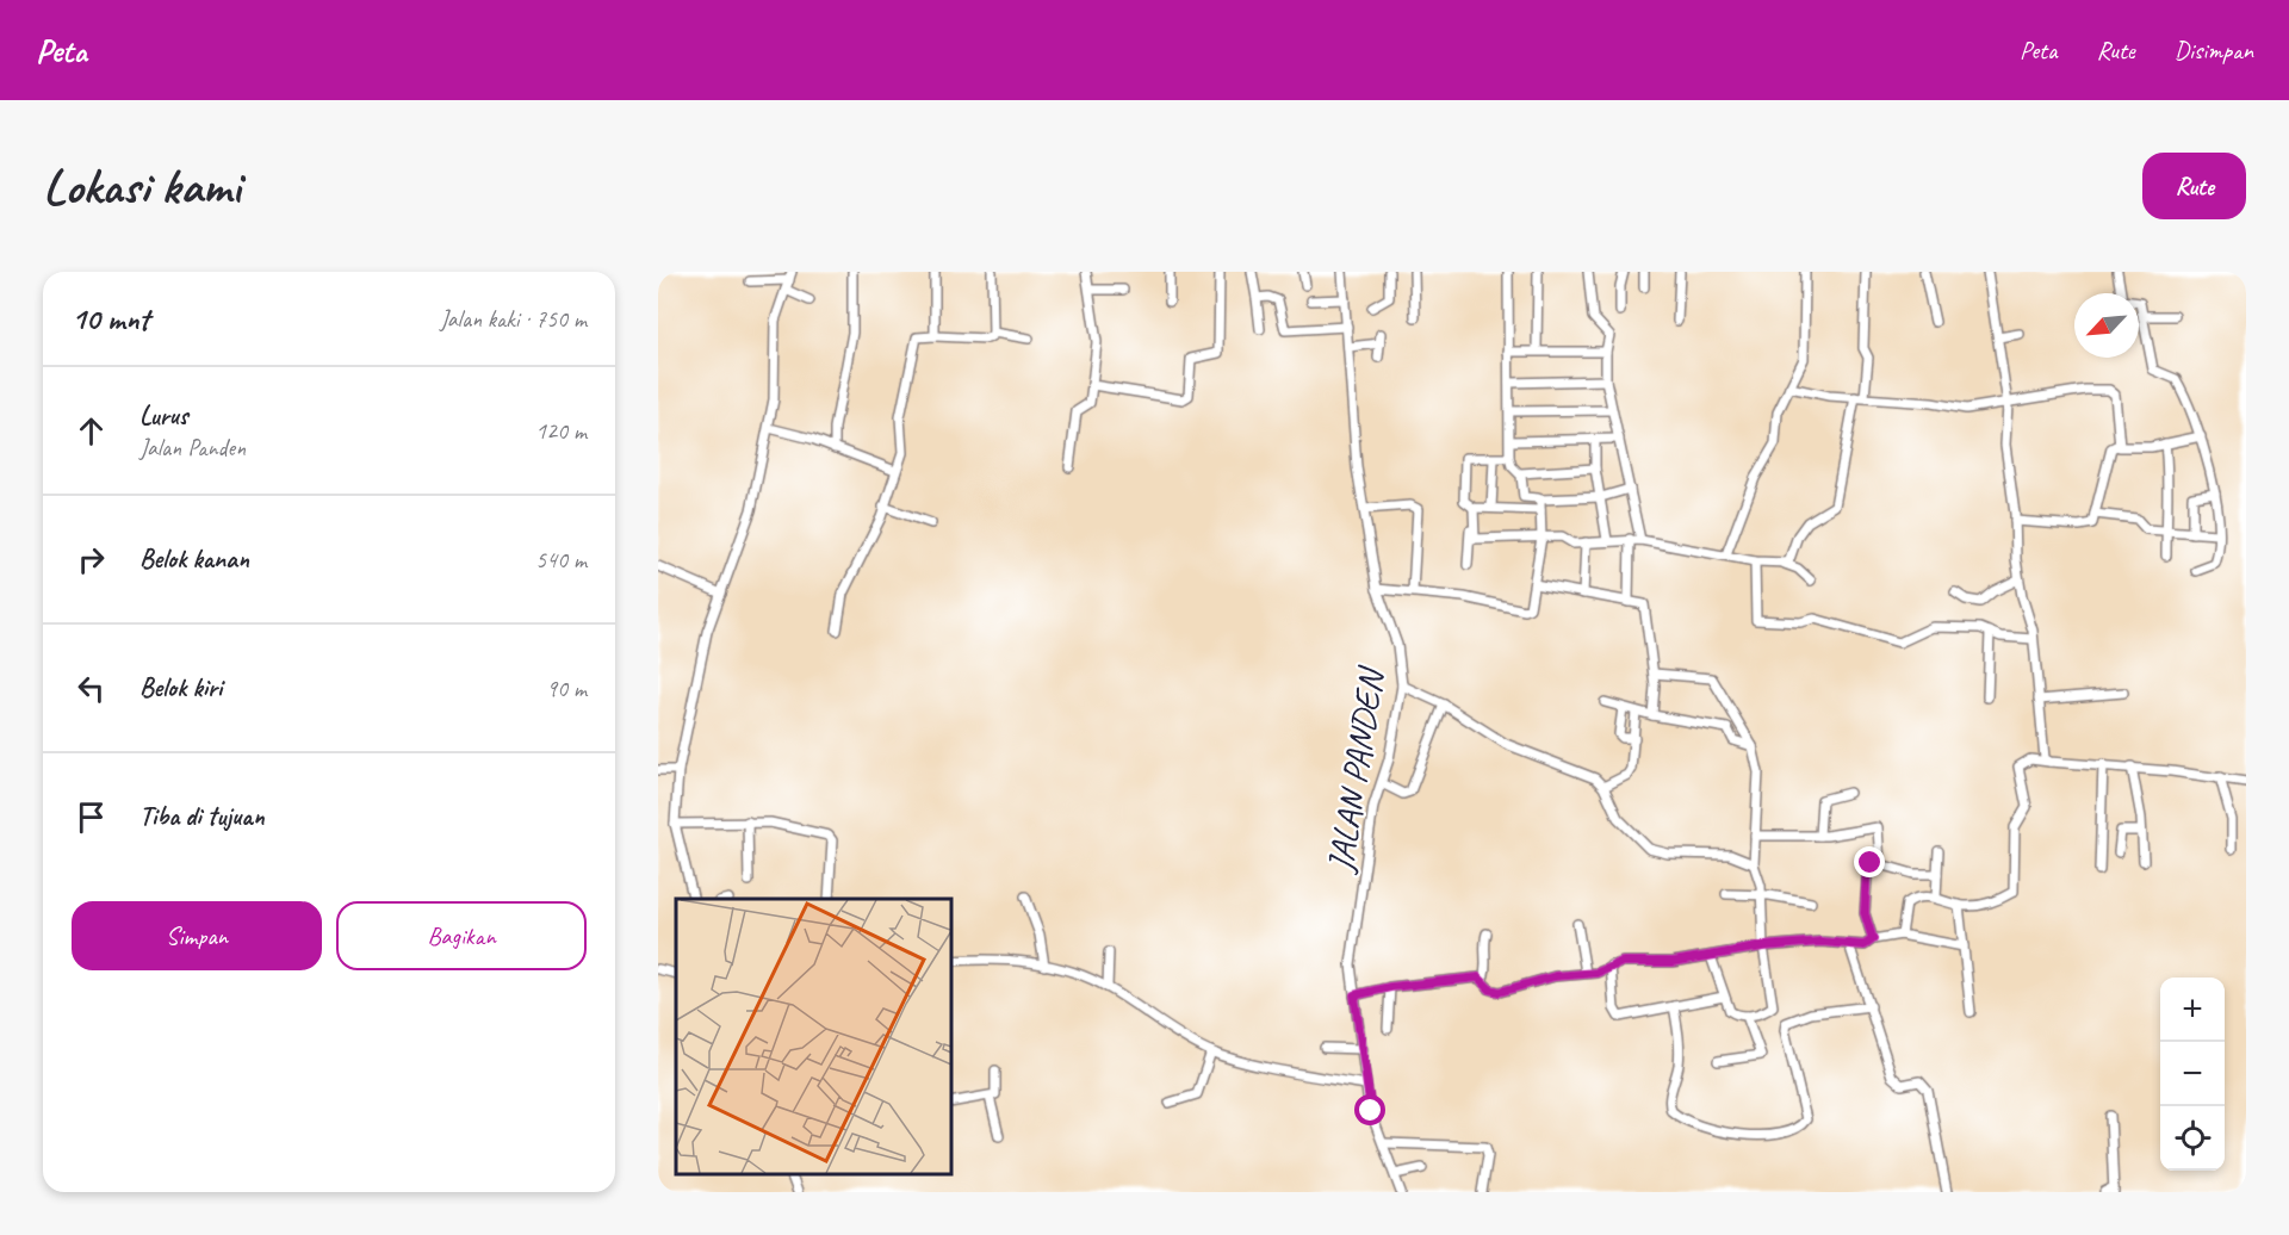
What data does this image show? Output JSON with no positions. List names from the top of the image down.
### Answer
{
  "streets": {
    "street": ["JALAN PANDEN"]
  },
  "north": "bottom left",
  "page": {
    "header": "Peta",
    "nav": ["Peta", "Rute", "Disimpan"],
    "buttons": [
      "Rute",
      ["Simpan", "Bagikan"]
    ],
    "title": "Lokasi kami",
    "heading": ["10 mnt", "Jalan kaki · 750 m"],
    "list": [
      ["Lurus", "Jalan Panden", "120 m"],
      ["Belok kanan", "540 m"],
      ["Belok kiri", "90 m"],
      "Tiba di tujuan"
    ],
    "map_buttons": ["+", "−"]
  }
}
